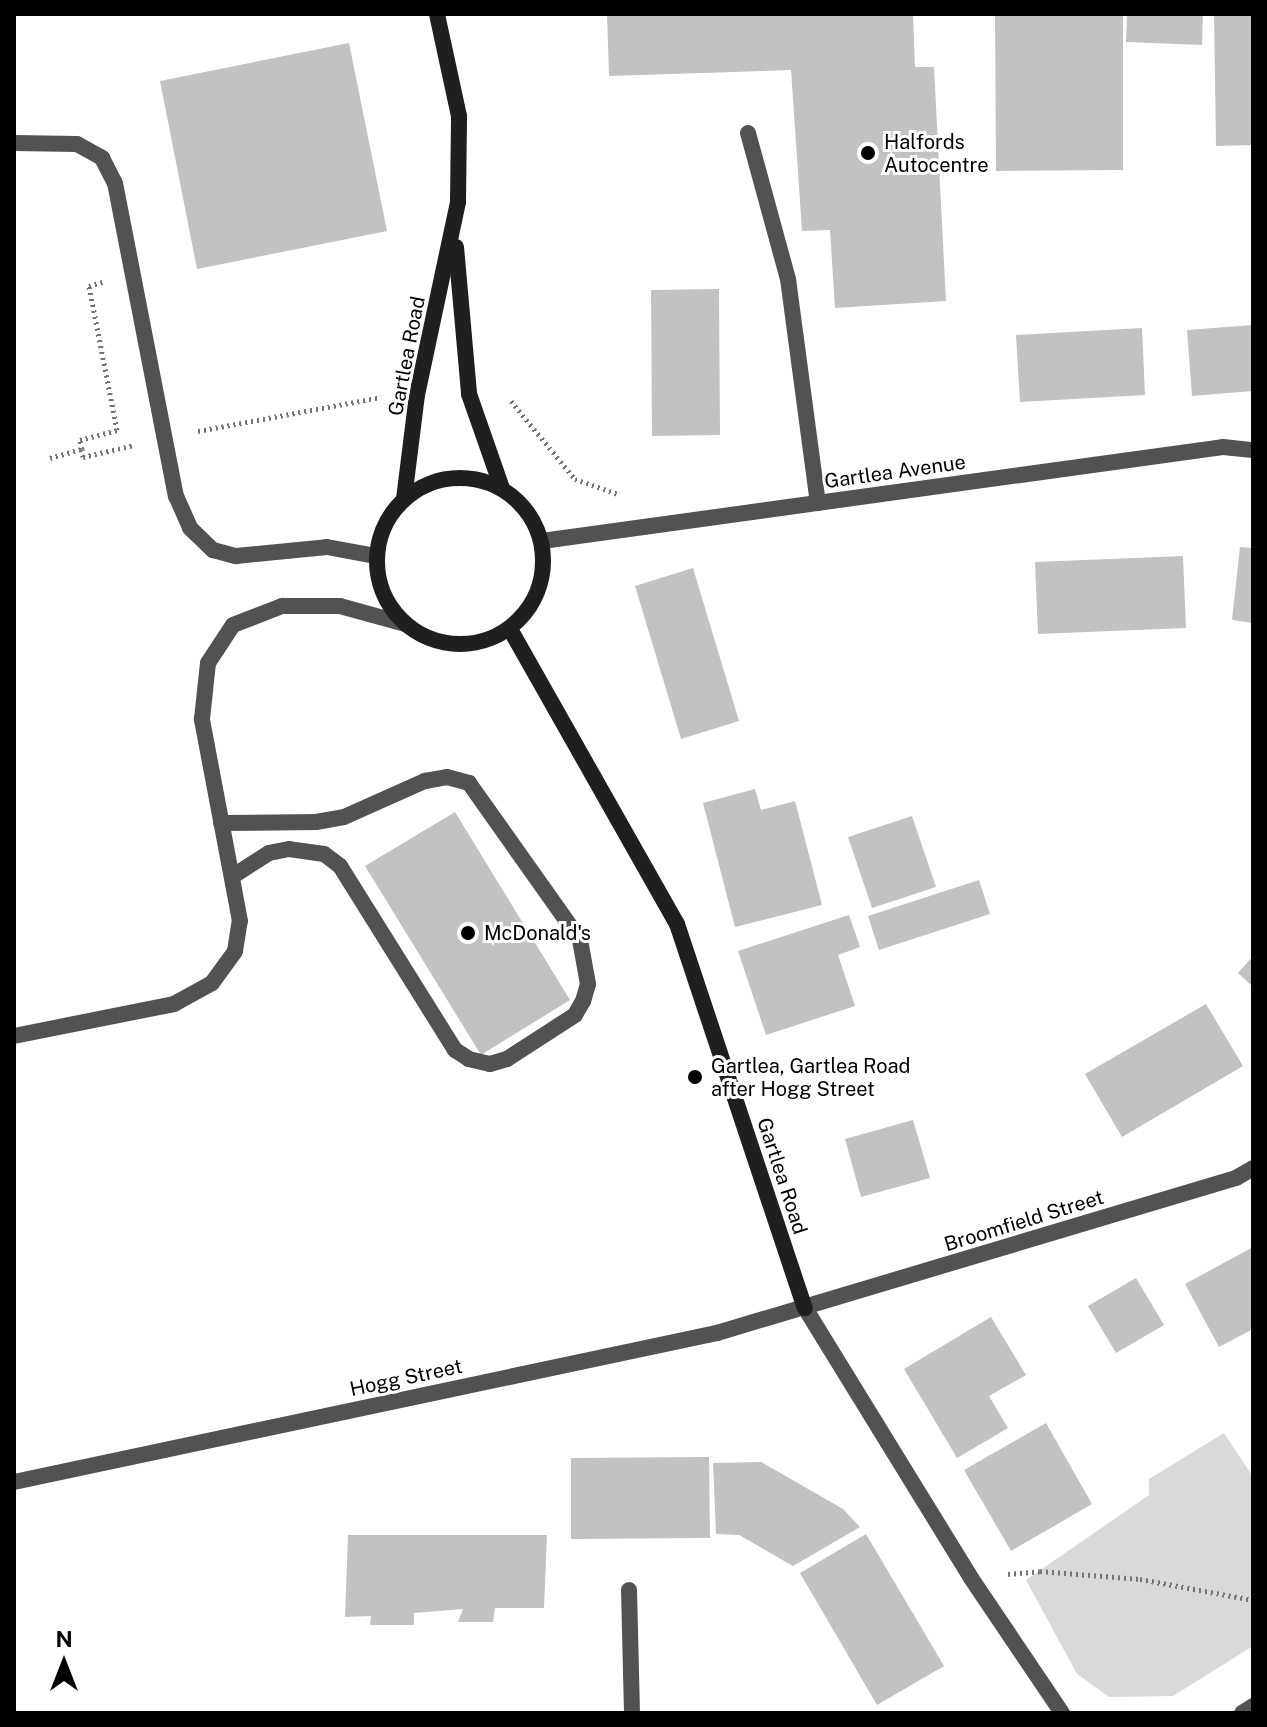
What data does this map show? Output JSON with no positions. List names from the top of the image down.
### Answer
{
  "streets": {
    "street": [
      "Gartlea Road",
      "Gartlea Avenue",
      "Broomfield Street",
      "Hogg Street"
    ]
  },
  "crossings": [
    ["Gartlea Road", "Gartlea Avenue"],
    ["Gartlea Road", "Broomfield Street"],
    ["Gartlea Road", "Hogg Street"],
    ["Broomfield Street", "Hogg Street"]
  ],
  "places": ["Halfords Autocentre", "McDonald's", "Gartlea, Gartlea Road after Hogg Street"],
  "north": "top"
}
